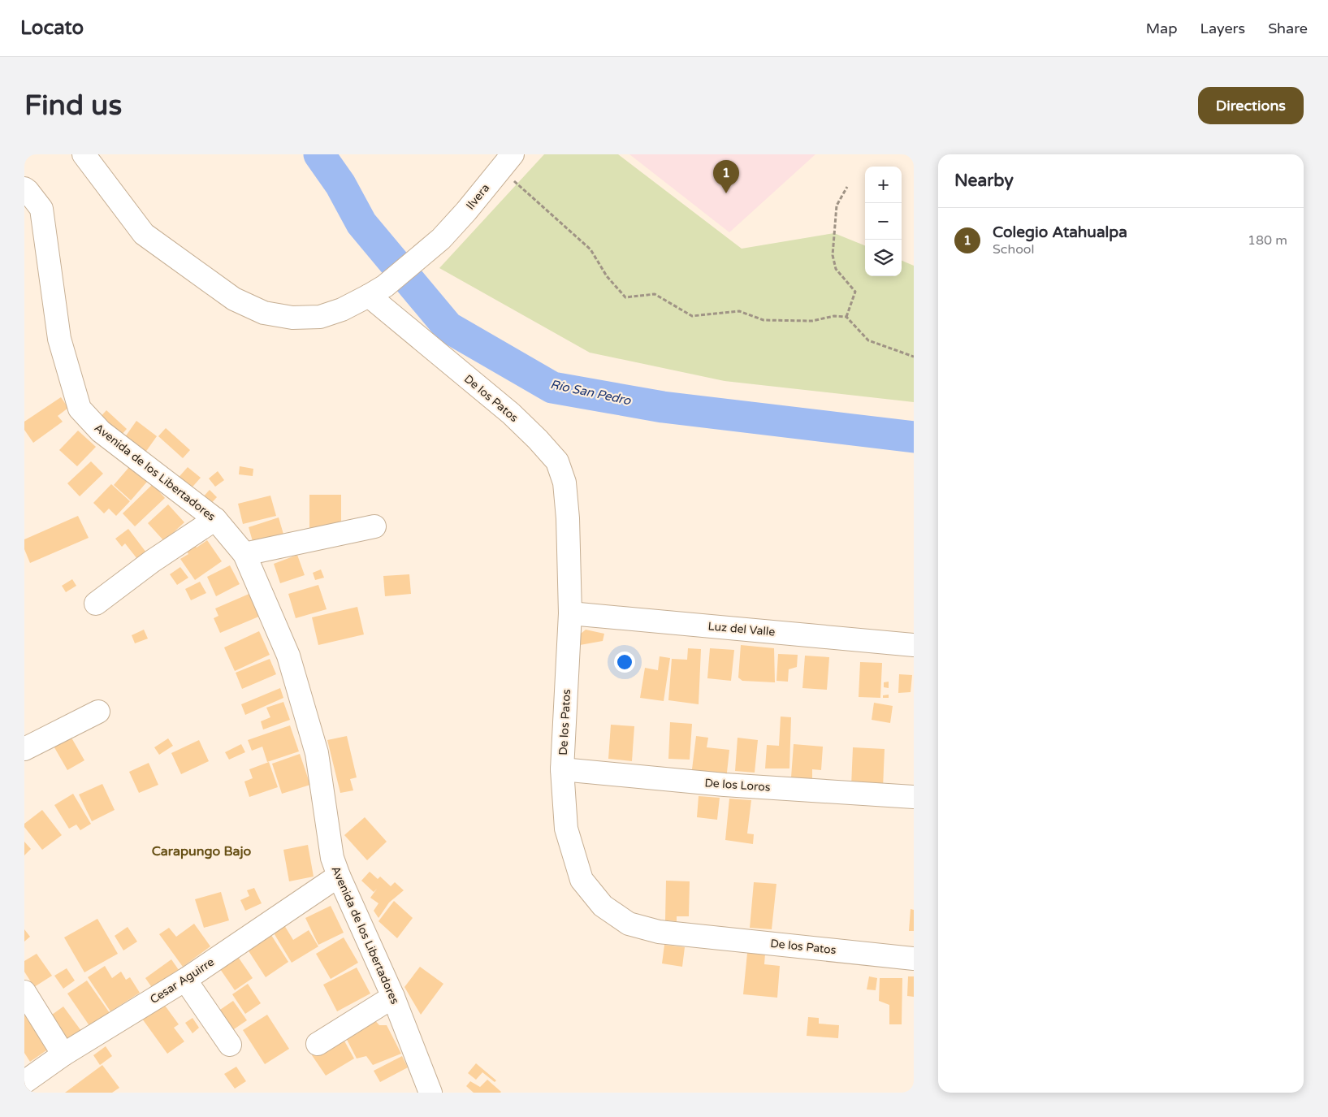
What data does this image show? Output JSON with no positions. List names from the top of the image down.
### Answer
{
  "streets": {
    "street": [
      "Ilvera",
      "De los Patos",
      "Avenida de los Libertadores",
      "Luz del Valle",
      "De los Loros",
      "Cesar Aguirre"
    ]
  },
  "crossings": [
    ["Ilvera", "De los Patos"],
    ["De los Patos", "Luz del Valle"],
    ["De los Patos", "De los Loros"],
    ["Avenida de los Libertadores", "Cesar Aguirre"]
  ],
  "districts": ["Carapungo Bajo"],
  "water": ["Río San Pedro"],
  "page": {
    "header": "Locato",
    "nav": ["Map", "Layers", "Share"],
    "buttons": "Directions",
    "title": "Find us",
    "heading": "Nearby",
    "pins": "1",
    "map_buttons": ["+", "−"],
    "list": [
      {
        "mark": "1",
        "name": "Colegio Atahualpa",
        "note": "School",
        "value": "180 m"
      }
    ]
  }
}
